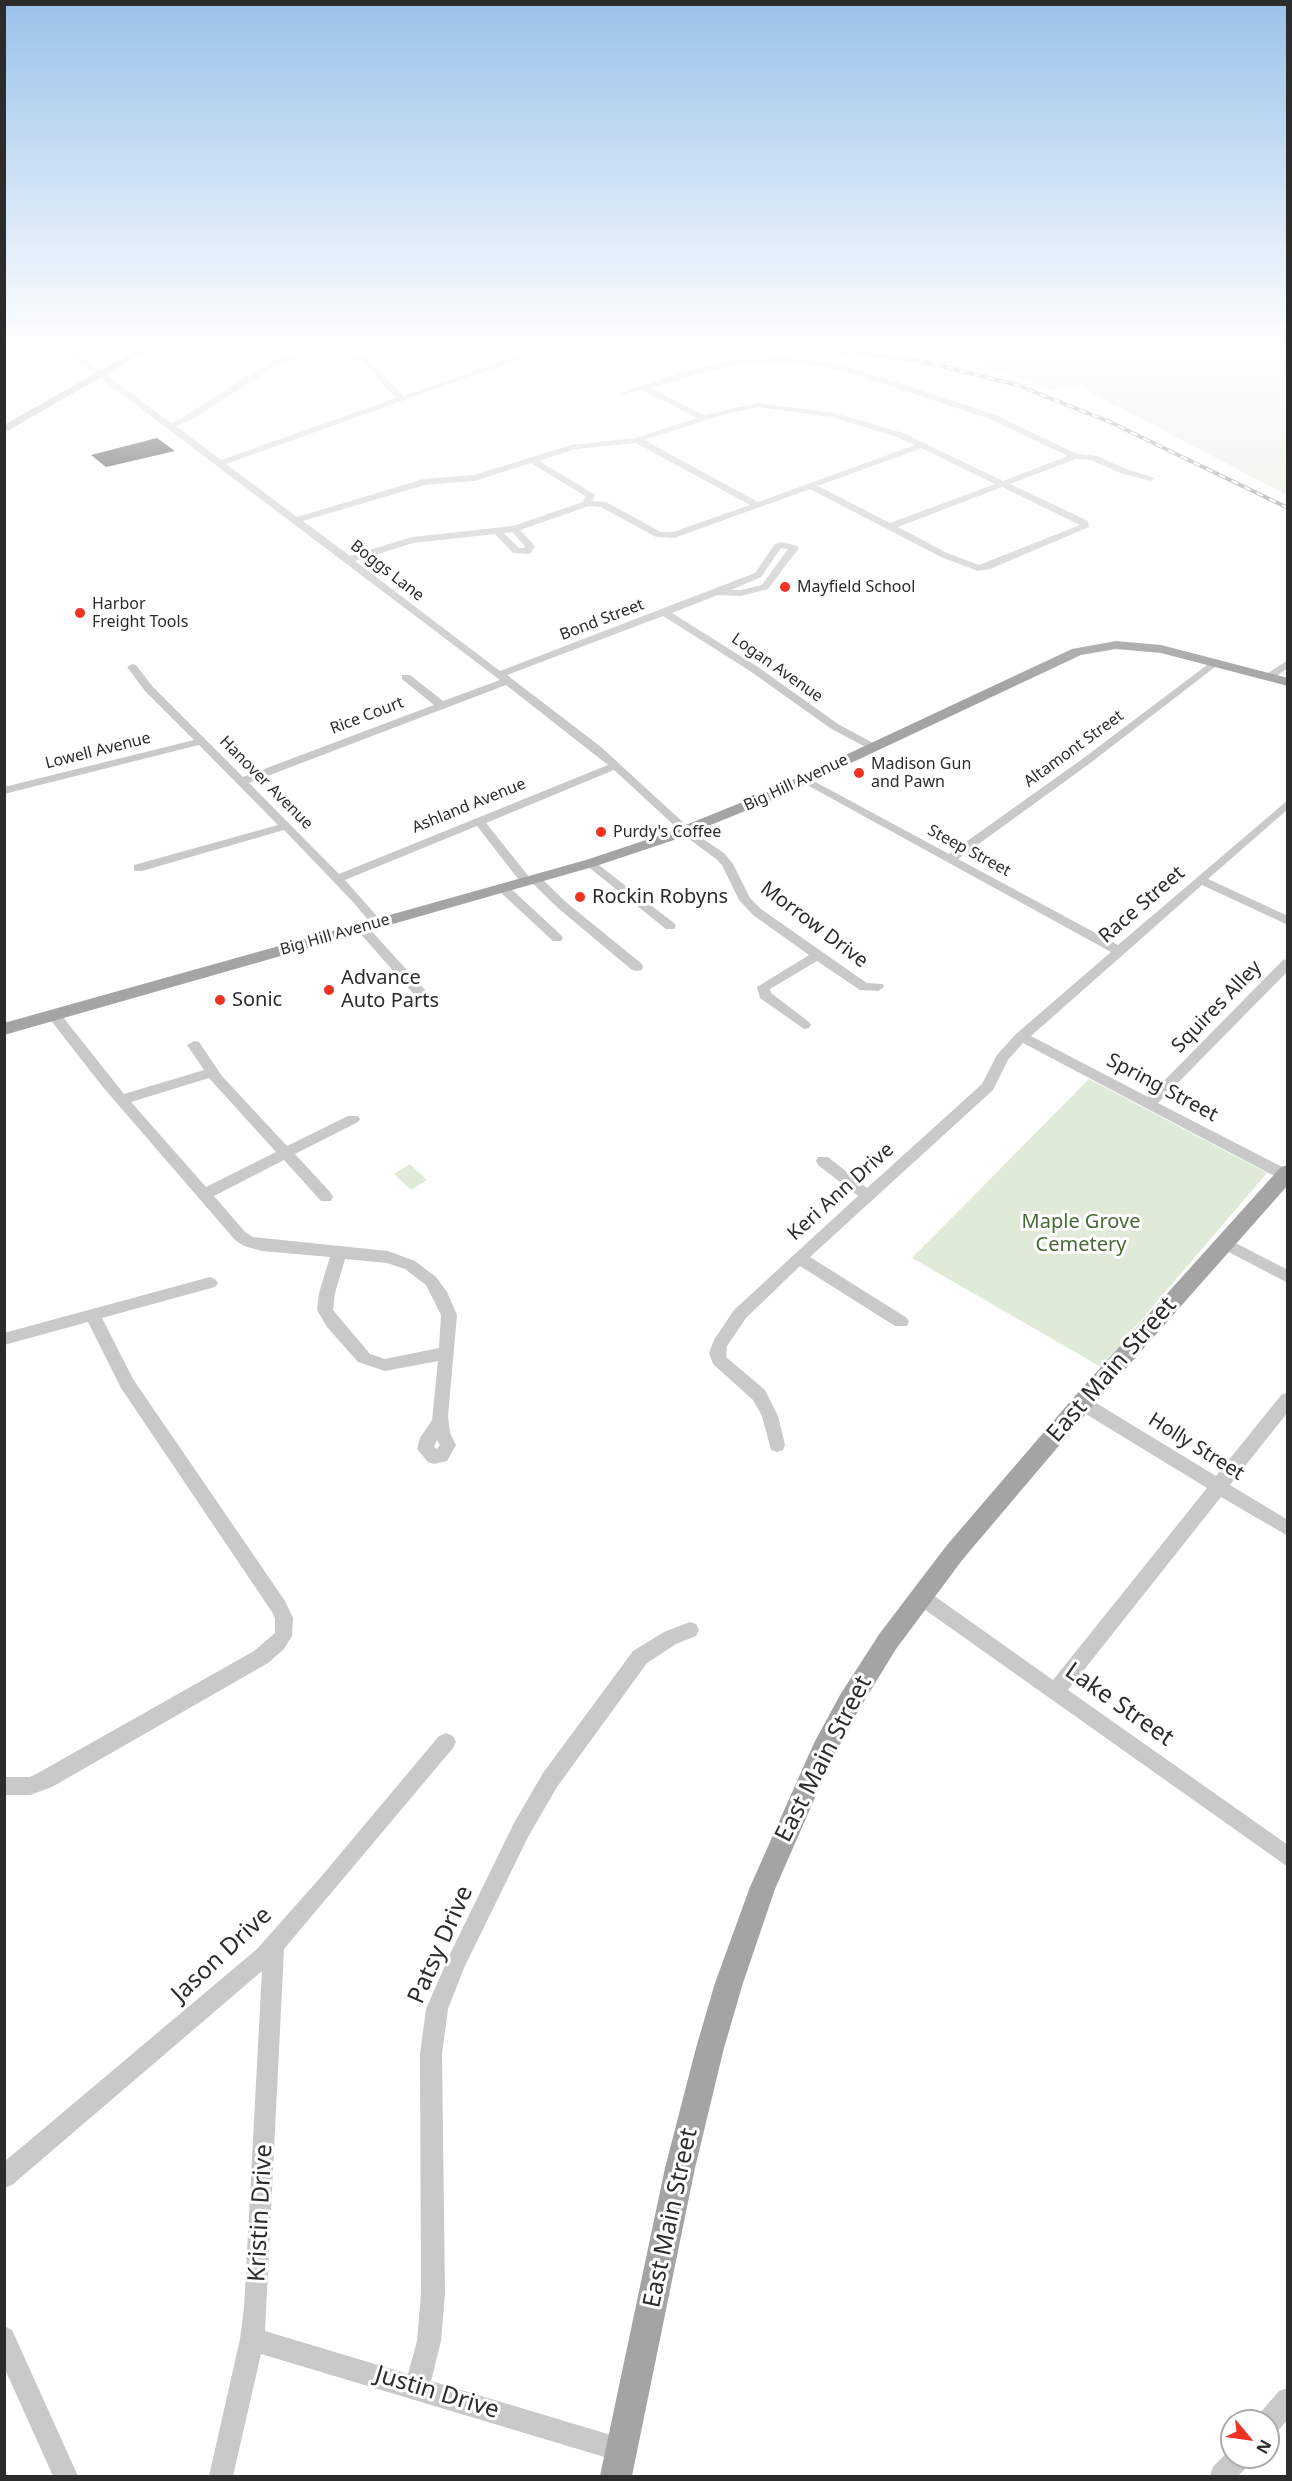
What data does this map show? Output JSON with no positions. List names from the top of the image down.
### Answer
{
  "streets": {
    "main road": ["Big Hill Avenue", "East Main Street"],
    "street": [
      "Boggs Lane",
      "Bond Street",
      "Logan Avenue",
      "Rice Court",
      "Altamont Street",
      "Lowell Avenue",
      "Hanover Avenue",
      "Ashland Avenue",
      "Steep Street",
      "Race Street",
      "Morrow Drive",
      "Squires Alley",
      "Spring Street",
      "Keri Ann Drive",
      "Holly Street",
      "Lake Street",
      "Patsy Drive",
      "Jason Drive",
      "Kristin Drive",
      "Justin Drive"
    ]
  },
  "crossings": [
    ["Boggs Lane", "Bond Street"],
    ["Boggs Lane", "Rice Court"],
    ["Boggs Lane", "Big Hill Avenue"],
    ["Boggs Lane", "Ashland Avenue"],
    ["Boggs Lane", "Morrow Drive"],
    ["Bond Street", "Logan Avenue"],
    ["Bond Street", "Rice Court"],
    ["Logan Avenue", "Big Hill Avenue"],
    ["Rice Court", "Hanover Avenue"],
    ["Altamont Street", "Big Hill Avenue"],
    ["Altamont Street", "Steep Street"],
    ["Lowell Avenue", "Hanover Avenue"],
    ["Hanover Avenue", "Big Hill Avenue"],
    ["Hanover Avenue", "Ashland Avenue"],
    ["Big Hill Avenue", "Steep Street"],
    ["Big Hill Avenue", "Morrow Drive"],
    ["Steep Street", "Race Street"],
    ["Race Street", "Spring Street"],
    ["Race Street", "Keri Ann Drive"],
    ["Squires Alley", "Spring Street"],
    ["Spring Street", "Keri Ann Drive"],
    ["Spring Street", "East Main Street"],
    ["East Main Street", "Holly Street"],
    ["East Main Street", "Lake Street"],
    ["East Main Street", "Justin Drive"],
    ["Patsy Drive", "Justin Drive"],
    ["Jason Drive", "Kristin Drive"],
    ["Kristin Drive", "Justin Drive"]
  ],
  "parks": ["Maple Grove Cemetery"],
  "places": [
    "Mayfield School",
    "Harbor Freight Tools",
    "Madison Gun and Pawn",
    "Purdy's Coffee",
    "Rockin Robyns",
    "Advance Auto Parts",
    "Sonic"
  ],
  "north": "bottom right"
}
